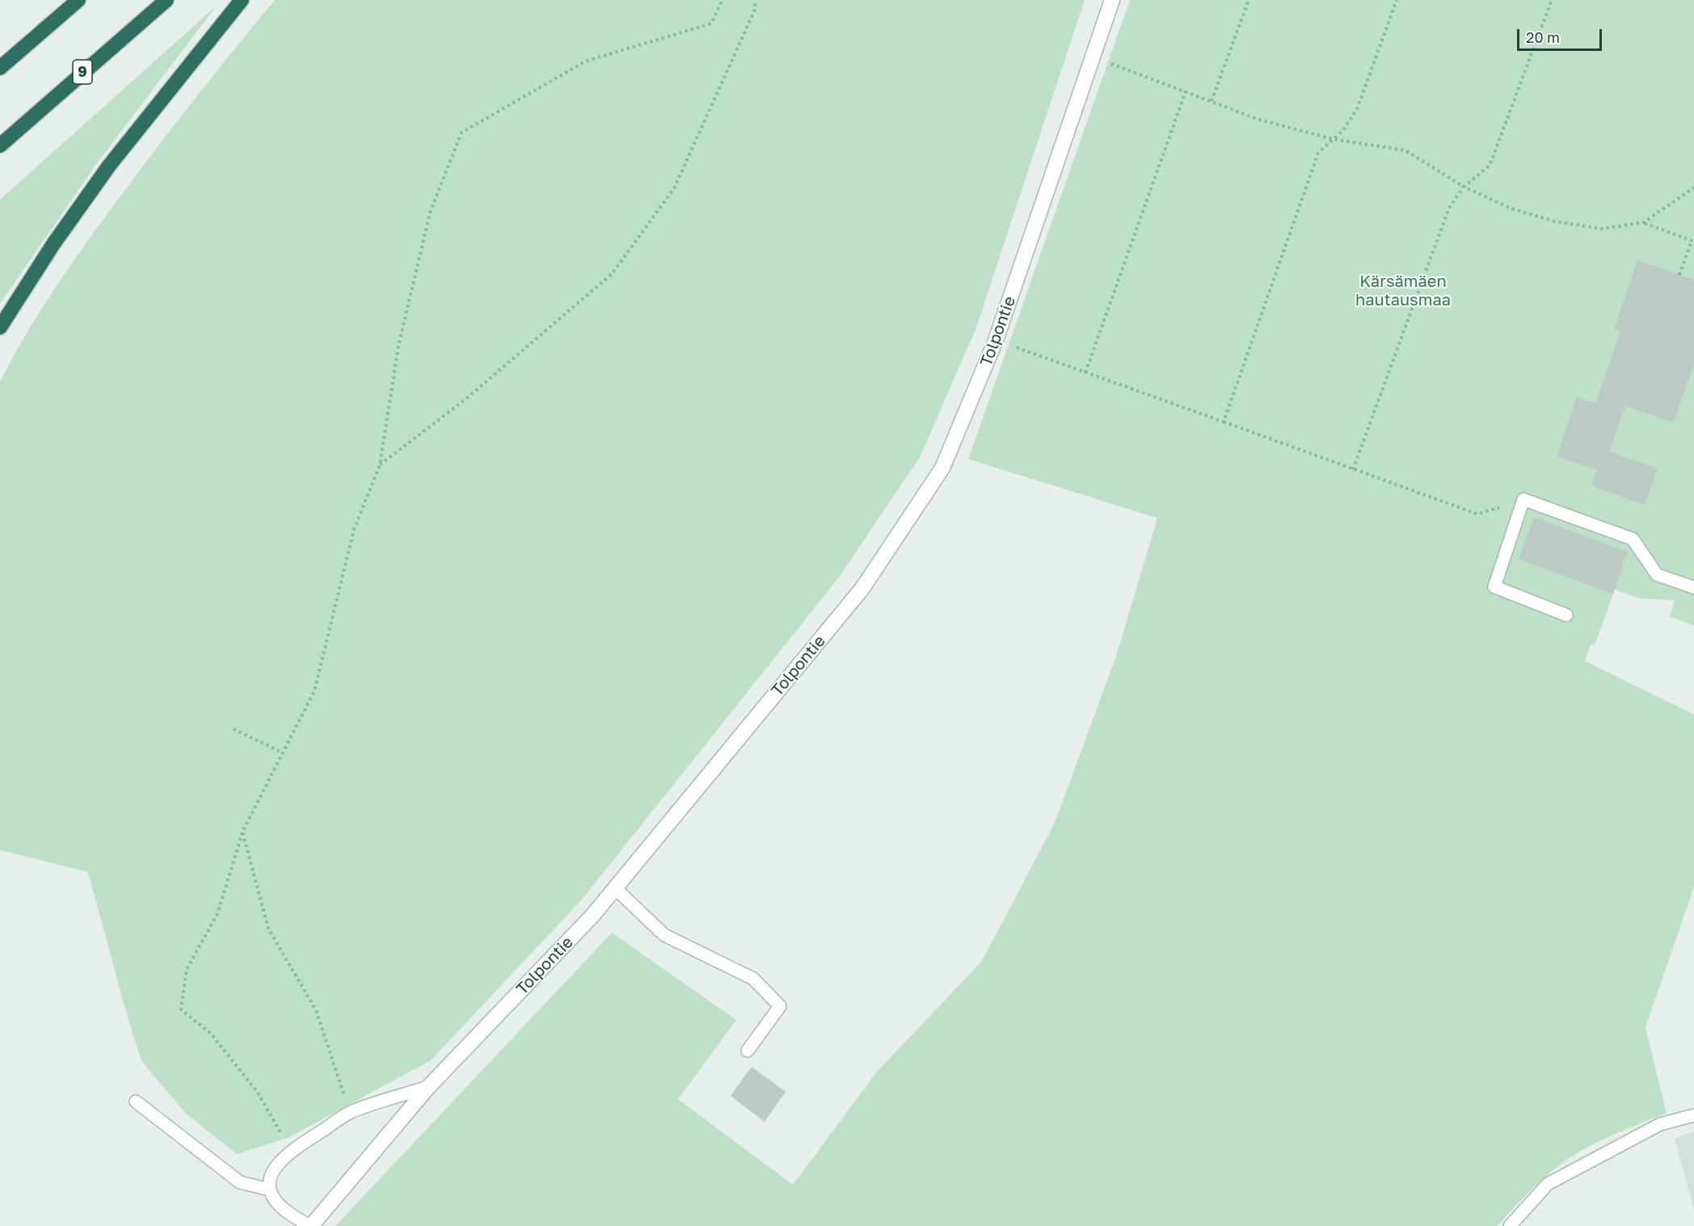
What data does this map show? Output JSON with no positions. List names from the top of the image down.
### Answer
{
  "streets": {
    "highway": ["9"],
    "street": ["Tolpontie"]
  },
  "parks": ["Kärsämäen hautausmaa"],
  "scale_bar": "20 m"
}
